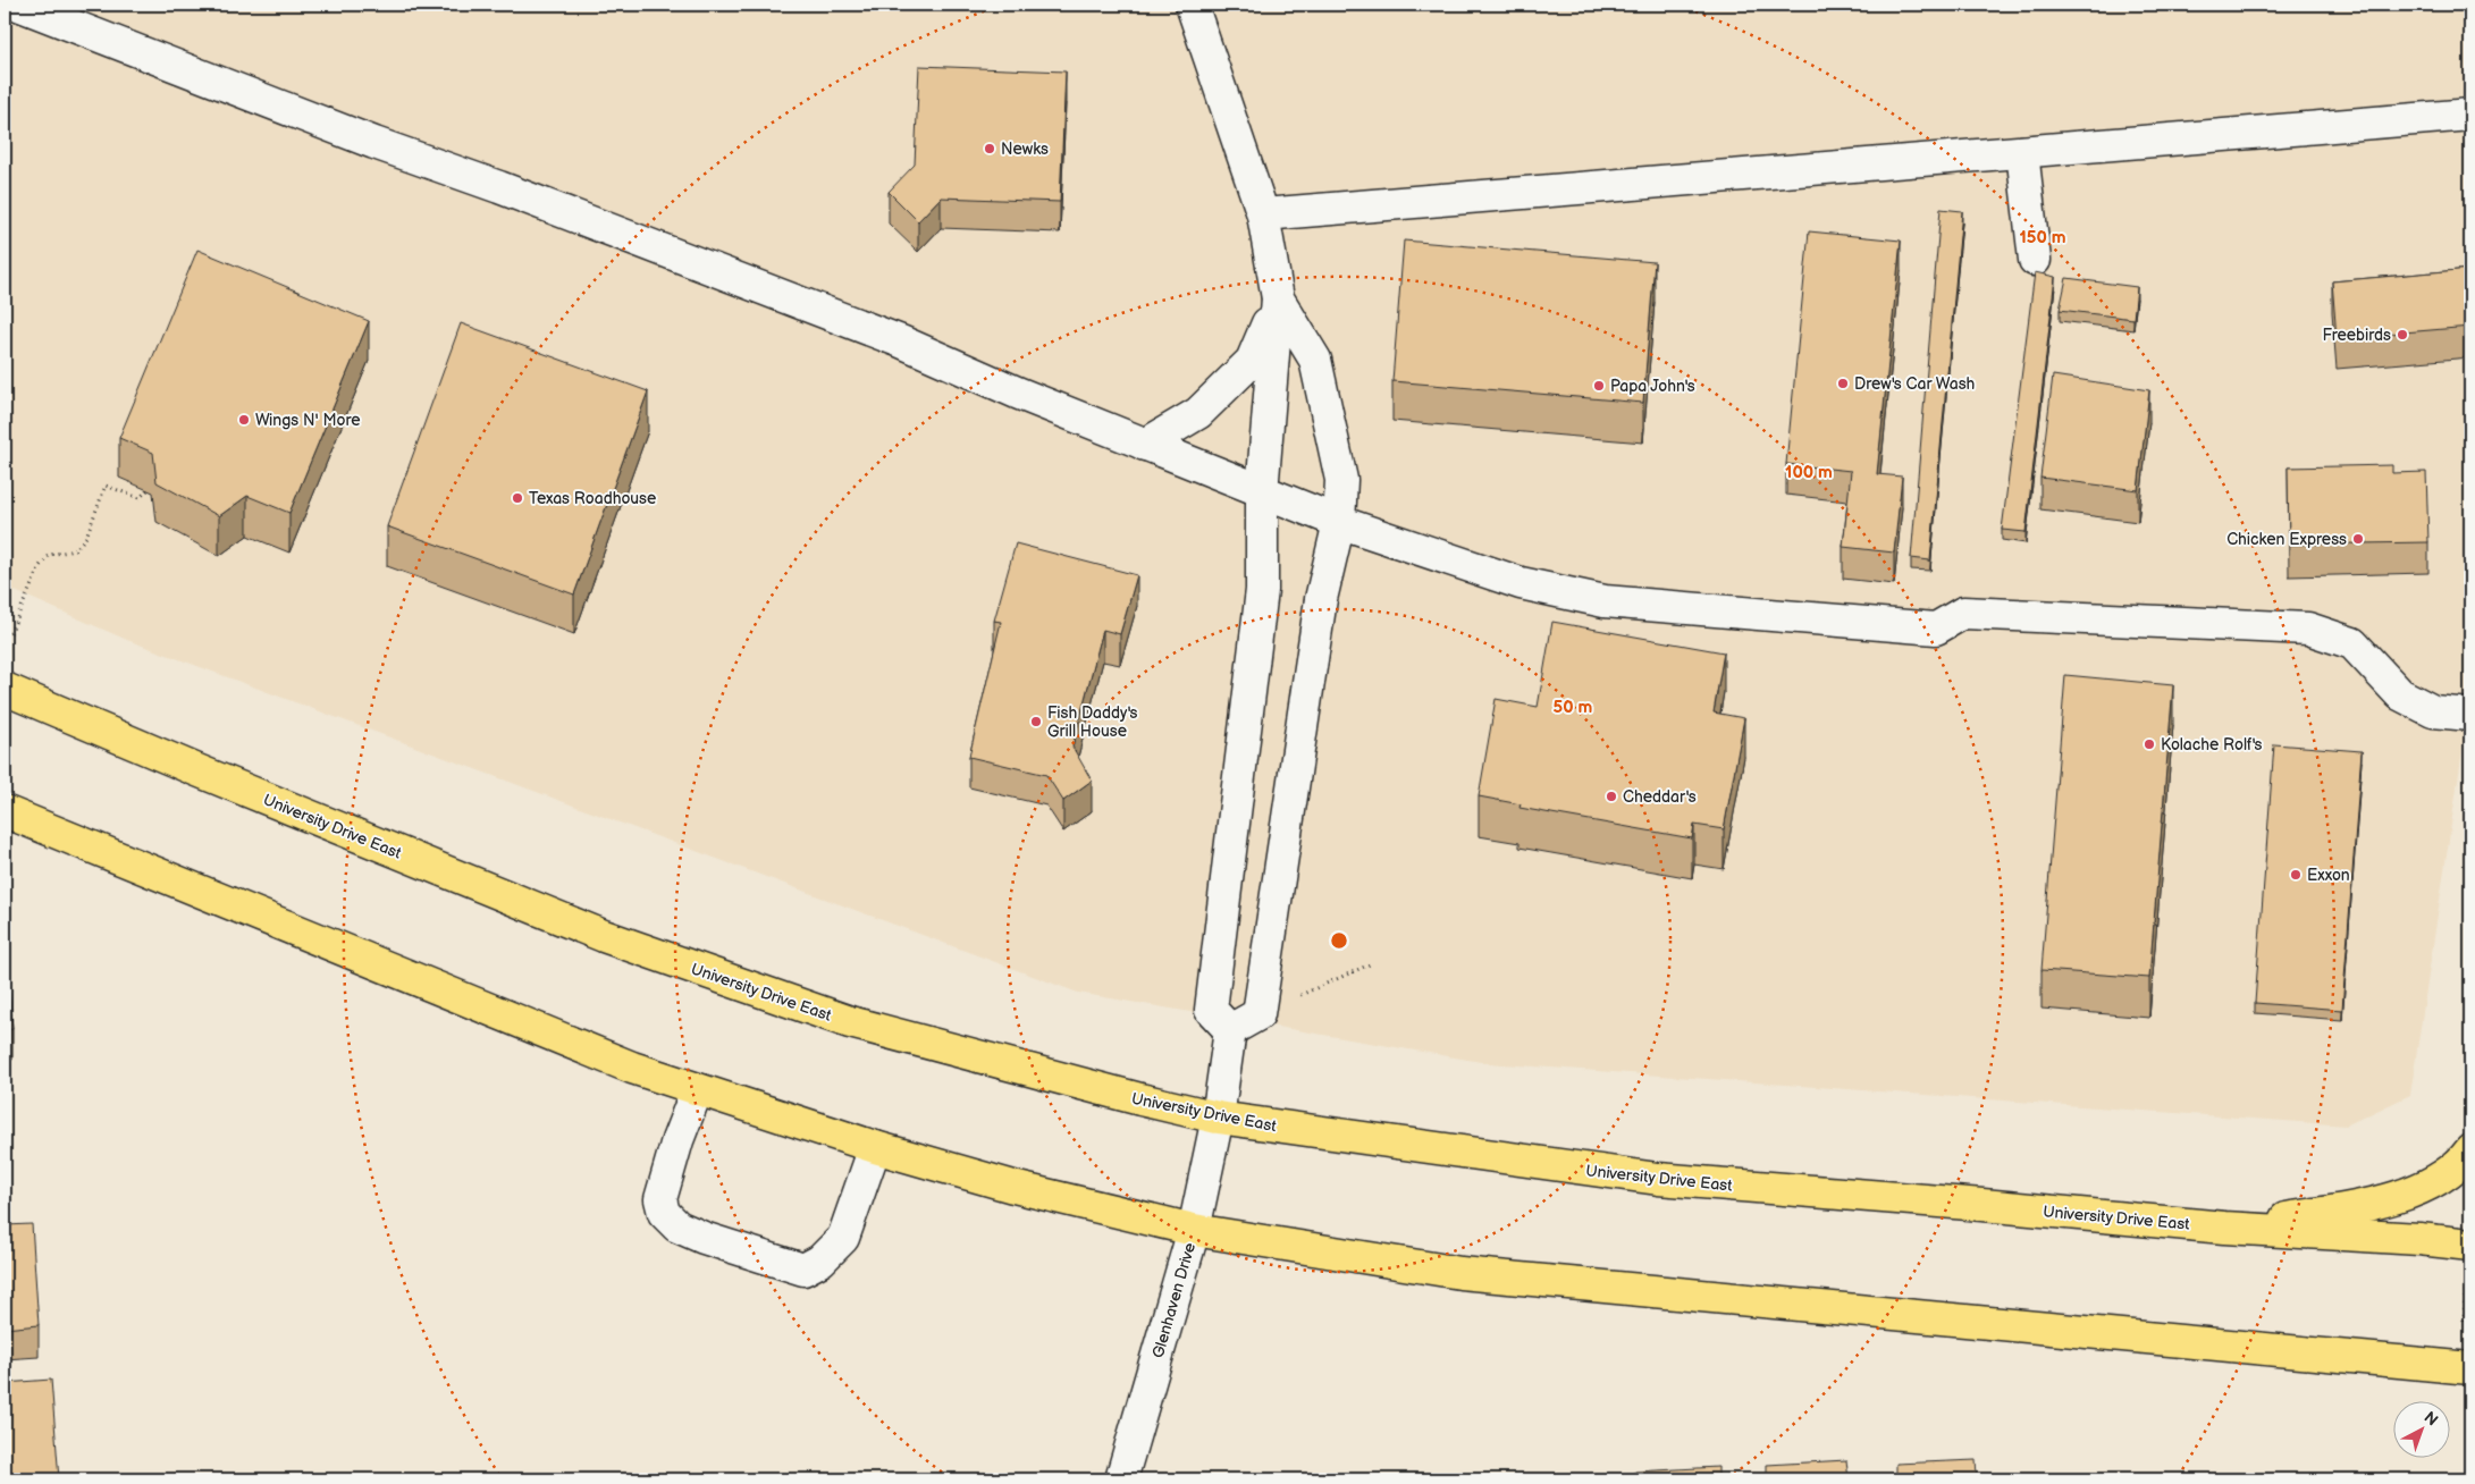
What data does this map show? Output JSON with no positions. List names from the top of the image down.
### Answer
{
  "streets": {
    "main road": ["University Drive East"],
    "street": ["Glenhaven Drive"]
  },
  "crossings": [
    ["University Drive East", "Glenhaven Drive"]
  ],
  "places": [
    "Newks",
    "Freebirds",
    "Drew's Car Wash",
    "Papa John's",
    "Wings N' More",
    "Texas Roadhouse",
    "Chicken Express",
    "Fish Daddy's Grill House",
    "Kolache Rolf's",
    "Cheddar's",
    "Exxon"
  ],
  "north": "top right",
  "rings": ["150 m", "100 m", "50 m"]
}
